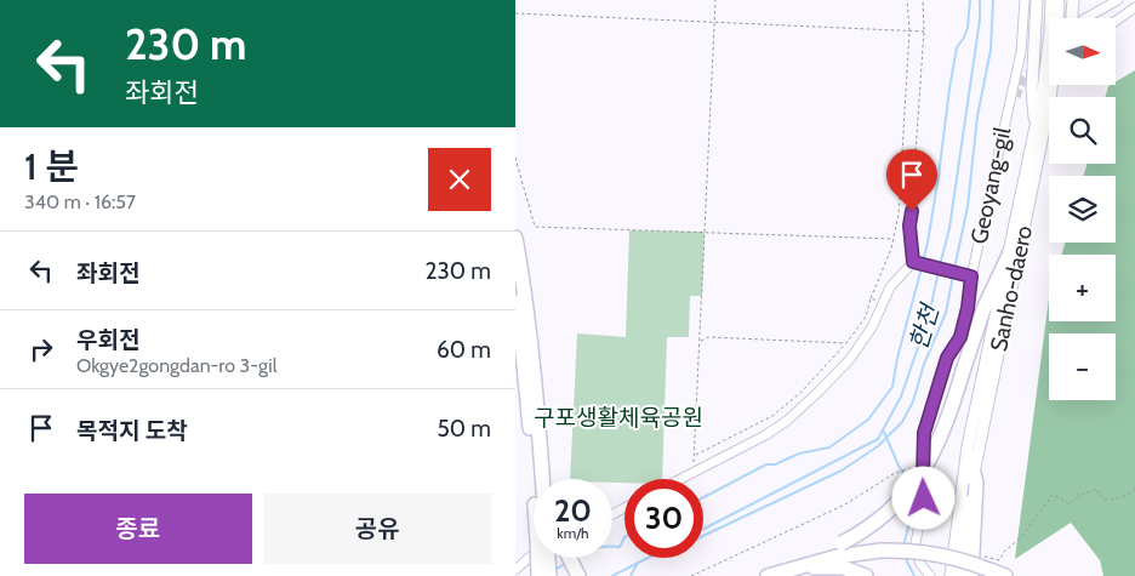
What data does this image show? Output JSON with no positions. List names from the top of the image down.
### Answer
{
  "streets": {
    "street": ["Geoyang-gil", "Sanho-daero"]
  },
  "water": ["한천"],
  "parks": ["구포생활체육공원"],
  "north": "right",
  "page": {
    "turn": ["230 m", "좌회전"],
    "map_buttons": ["+", "−"],
    "heading": ["1 분", "340 m · 16:57"],
    "list": [
      {
        "name": "좌회전",
        "value": "230 m"
      },
      {
        "name": "우회전",
        "note": "Okgye2gongdan-ro 3-gil",
        "value": "60 m"
      },
      {
        "name": "목적지 도착",
        "value": "50 m"
      }
    ],
    "speed": "20 km/h",
    "limit": "30",
    "buttons": ["종료", "공유"]
  }
}
